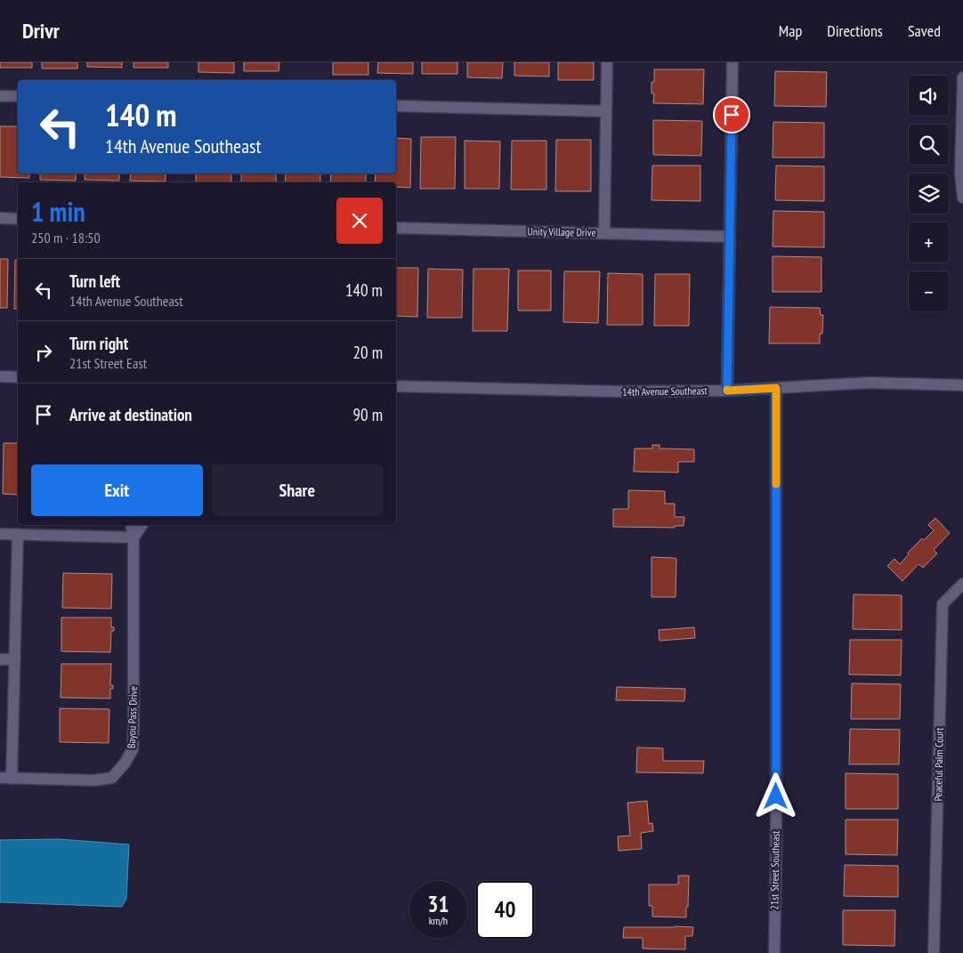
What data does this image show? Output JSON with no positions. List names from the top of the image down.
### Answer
{
  "streets": {
    "street": [
      "Unity Village Drive",
      "14th Avenue Southeast",
      "Bayou Pass Drive",
      "Peaceful Palm Court",
      "21st Street Southeast"
    ]
  },
  "crossings": [
    ["14th Avenue Southeast", "21st Street Southeast"]
  ],
  "page": {
    "header": "Drivr",
    "nav": ["Map", "Directions", "Saved"],
    "map_buttons": ["+", "−"],
    "turn": ["140 m", "14th Avenue Southeast"],
    "heading": ["1 min", "250 m · 18:50"],
    "list": [
      {
        "name": "Turn left",
        "note": "14th Avenue Southeast",
        "value": "140 m"
      },
      {
        "name": "Turn right",
        "note": "21st Street East",
        "value": "20 m"
      },
      {
        "name": "Arrive at destination",
        "value": "90 m"
      }
    ],
    "buttons": ["Exit", "Share"],
    "speed": "31 km/h",
    "limit": "40"
  }
}
